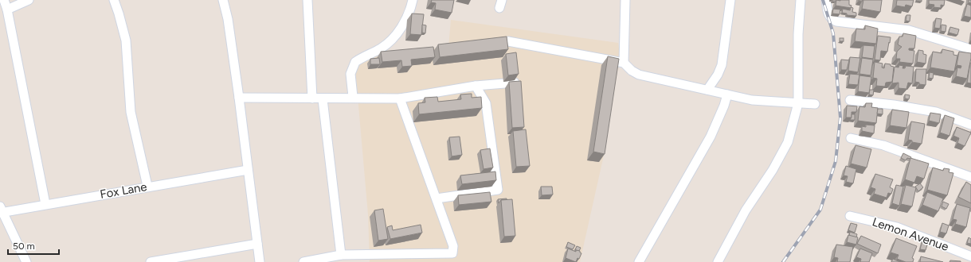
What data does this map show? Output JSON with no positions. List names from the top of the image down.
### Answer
{
  "streets": {
    "street": ["Fox Lane", "Lemon Avenue"]
  },
  "scale_bar": "50 m"
}
